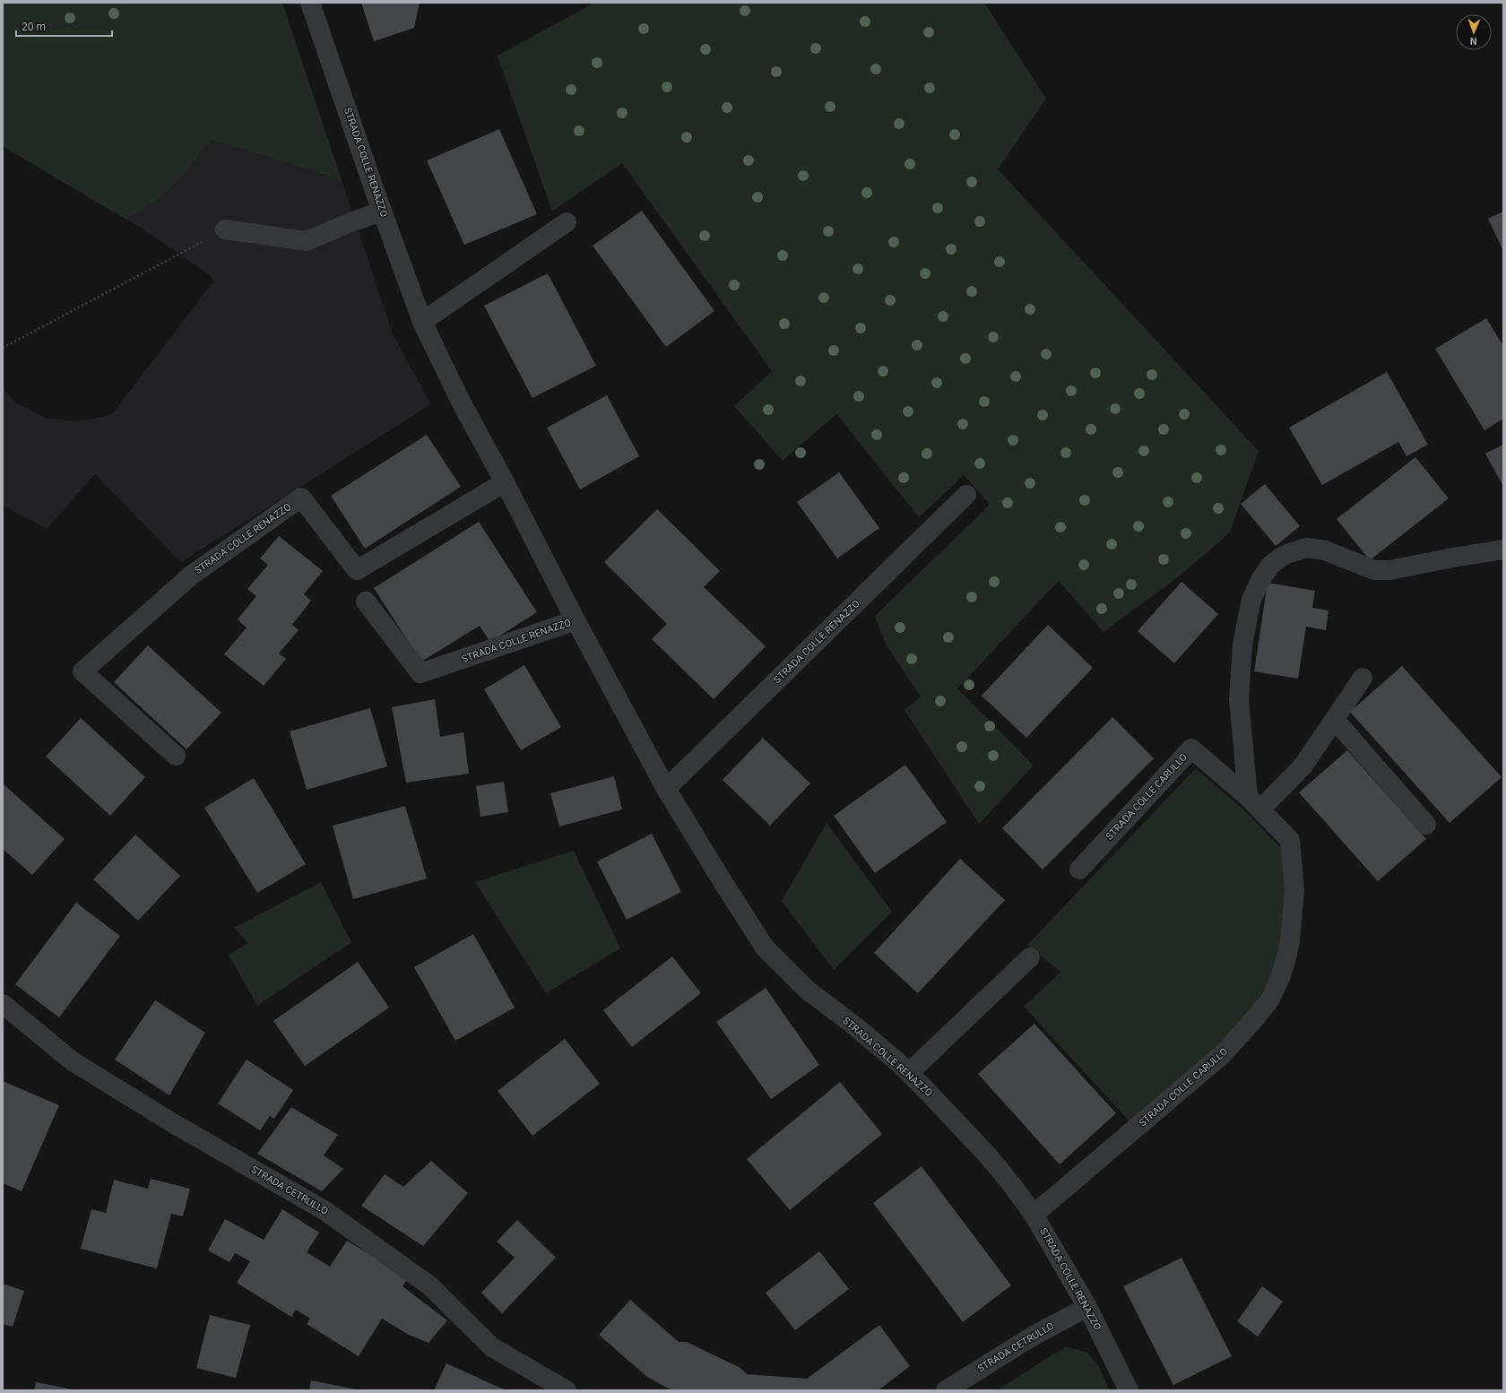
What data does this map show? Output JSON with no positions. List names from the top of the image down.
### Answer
{
  "streets": {
    "street": ["STRADA COLLE RENAZZO", "STRADA COLLE CARULLO", "STRADA CETRULLO"]
  },
  "crossings": [
    ["STRADA COLLE RENAZZO", "STRADA COLLE CARULLO"],
    ["STRADA COLLE RENAZZO", "STRADA CETRULLO"]
  ],
  "scale_bar": "20 m",
  "north": "bottom"
}
